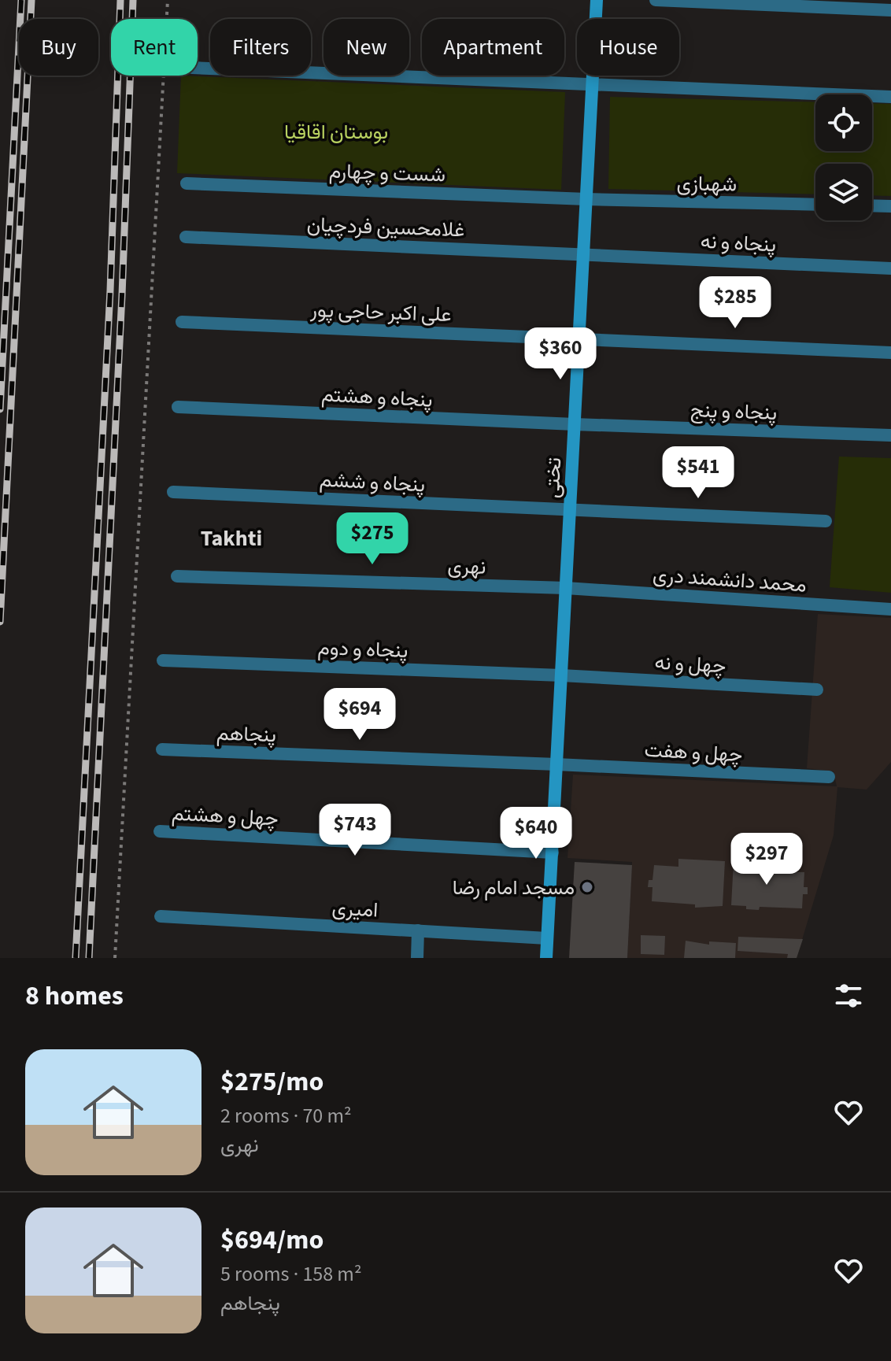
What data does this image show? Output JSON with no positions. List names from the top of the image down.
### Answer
{
  "streets": {
    "main road": ["تختی"],
    "street": [
      "شست و چهارم",
      "شهبازی",
      "غلامحسین فردچیان",
      "پنجاه و نه",
      "علی اکبر حاجی پور",
      "پنجاه و هشتم",
      "پنجاه و پنج",
      "پنجاه و ششم",
      "نهری",
      "محمد دانشمند دری",
      "پنجاه و دوم",
      "چهل و نه",
      "پنجاهم",
      "چهل و هفت",
      "چهل و هشتم",
      "امیری"
    ]
  },
  "crossings": [
    ["شست و چهارم", "شهبازی"],
    ["شست و چهارم", "تختی"],
    ["شهبازی", "تختی"],
    ["غلامحسین فردچیان", "پنجاه و نه"],
    ["غلامحسین فردچیان", "تختی"],
    ["پنجاه و نه", "تختی"],
    ["علی اکبر حاجی پور", "تختی"],
    ["پنجاه و هشتم", "پنجاه و پنج"],
    ["پنجاه و هشتم", "تختی"],
    ["پنجاه و پنج", "تختی"],
    ["تختی", "پنجاه و ششم"],
    ["تختی", "نهری"],
    ["تختی", "محمد دانشمند دری"],
    ["تختی", "پنجاه و دوم"],
    ["تختی", "چهل و نه"],
    ["تختی", "پنجاهم"],
    ["تختی", "چهل و هفت"],
    ["تختی", "چهل و هشتم"],
    ["تختی", "امیری"],
    ["نهری", "محمد دانشمند دری"],
    ["پنجاه و دوم", "چهل و نه"],
    ["پنجاهم", "چهل و هفت"]
  ],
  "districts": ["Takhti"],
  "parks": ["بوستان اقاقیا"],
  "places": ["مسجد امام رضا"],
  "page": {
    "chip": [
      "Buy",
      "Rent",
      "Filters",
      "New",
      "Apartment",
      "House"
    ],
    "price": [
      "$285",
      "$360",
      "$541",
      "$275",
      "$694",
      "$743",
      "$640",
      "$297"
    ],
    "heading": "8 homes",
    "list": [
      {
        "name": "$275/mo",
        "note": "2 rooms · 70 m² · نهری"
      },
      {
        "name": "$694/mo",
        "note": "5 rooms · 158 m² · پنجاهم"
      }
    ]
  }
}
